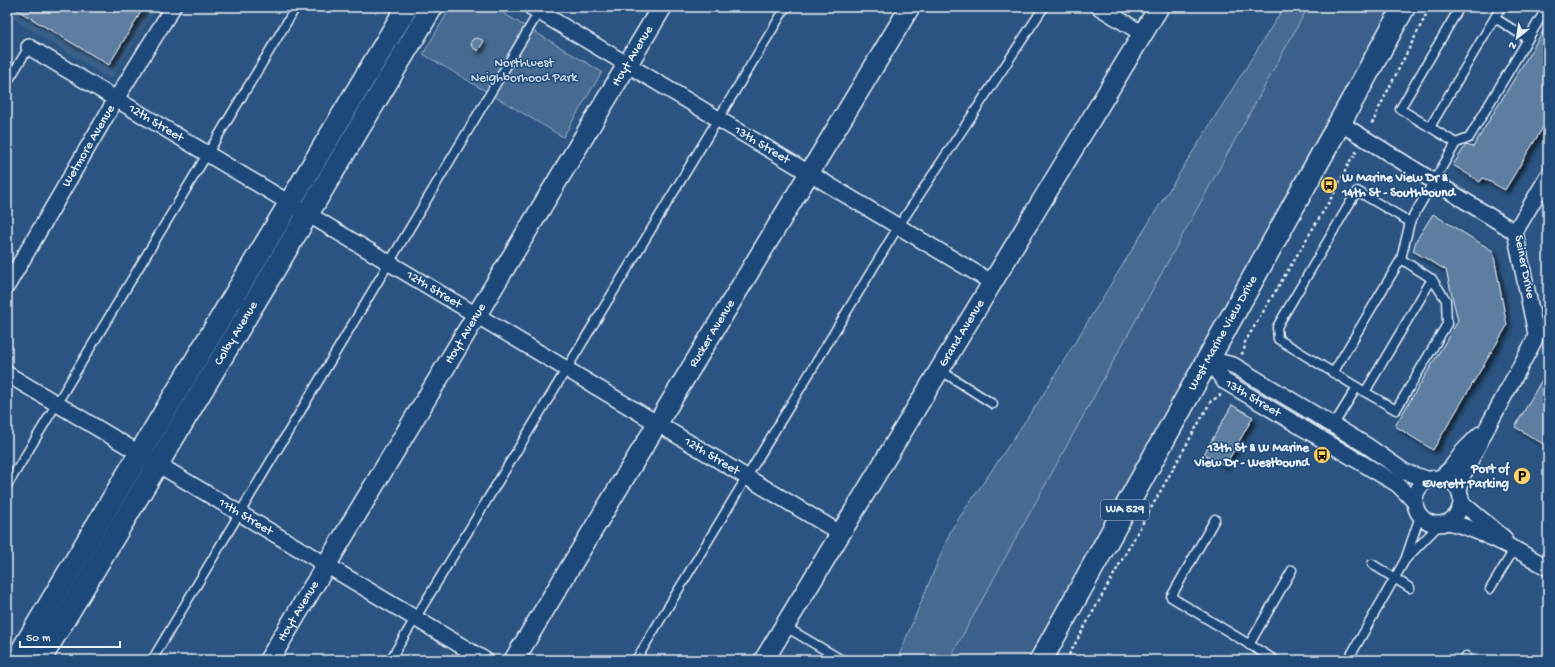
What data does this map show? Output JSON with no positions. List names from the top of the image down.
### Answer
{
  "streets": {
    "main road": ["Colby Avenue", "West Marine View Drive", "WA 529"],
    "street": [
      "Hoyt Avenue",
      "12th Street",
      "13th Street",
      "Wetmore Avenue",
      "Seiner Drive",
      "Rucker Avenue",
      "Grand Avenue",
      "11th Street"
    ]
  },
  "crossings": [
    ["Hoyt Avenue", "12th Street"],
    ["Hoyt Avenue", "13th Street"],
    ["Hoyt Avenue", "11th Street"],
    ["12th Street", "Wetmore Avenue"],
    ["12th Street", "Colby Avenue"],
    ["12th Street", "Rucker Avenue"],
    ["12th Street", "Grand Avenue"],
    ["13th Street", "Seiner Drive"],
    ["13th Street", "Rucker Avenue"],
    ["13th Street", "West Marine View Drive"],
    ["13th Street", "Grand Avenue"],
    ["Colby Avenue", "11th Street"]
  ],
  "parks": ["Northwest Neighborhood Park"],
  "places": {
    "bus stop": ["W Marine View Dr & 14th St - Southbound", "13th St & W Marine View Dr - Westbound"],
    "parking": ["Port of Everett Parking"]
  },
  "scale_bar": "50 m",
  "north": "bottom left"
}
